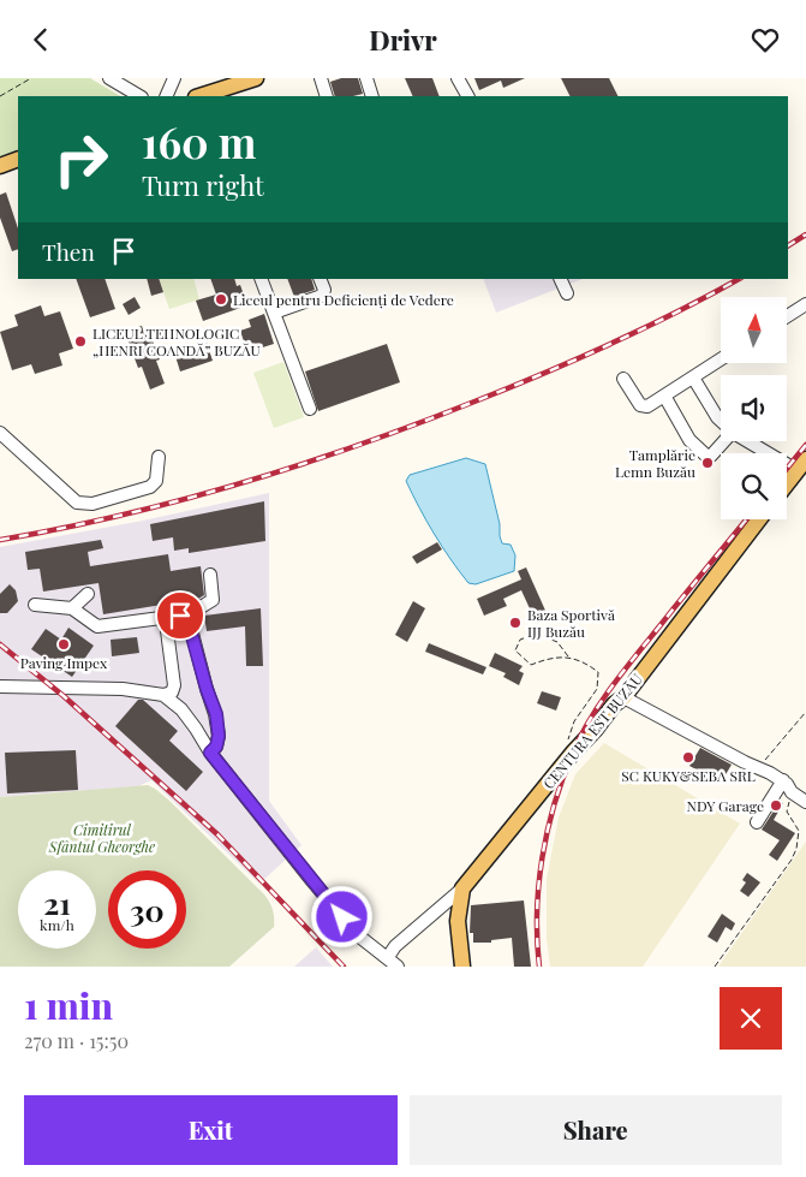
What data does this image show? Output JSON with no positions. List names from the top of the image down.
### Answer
{
  "streets": {
    "main road": ["CENTURA EST BUZĂU"]
  },
  "parks": ["Cimitirul Sfântul Gheorghe"],
  "places": [
    "Liceul pentru Deficienți de Vedere",
    "LICEUL TEHNOLOGIC „HENRI COANDĂ” BUZĂU",
    "Tamplărie Lemn Buzău",
    "Baza Sportivă IJJ Buzău",
    "Paving Impex",
    "SC KUKY&SEBA SRL",
    "NDY Garage"
  ],
  "north": "top",
  "page": {
    "header": "Drivr",
    "turn": ["160 m", "Turn right"],
    "then": "Then",
    "speed": "21 km/h",
    "limit": "30",
    "heading": ["1 min", "270 m · 15:50"],
    "buttons": ["Exit", "Share"]
  }
}
